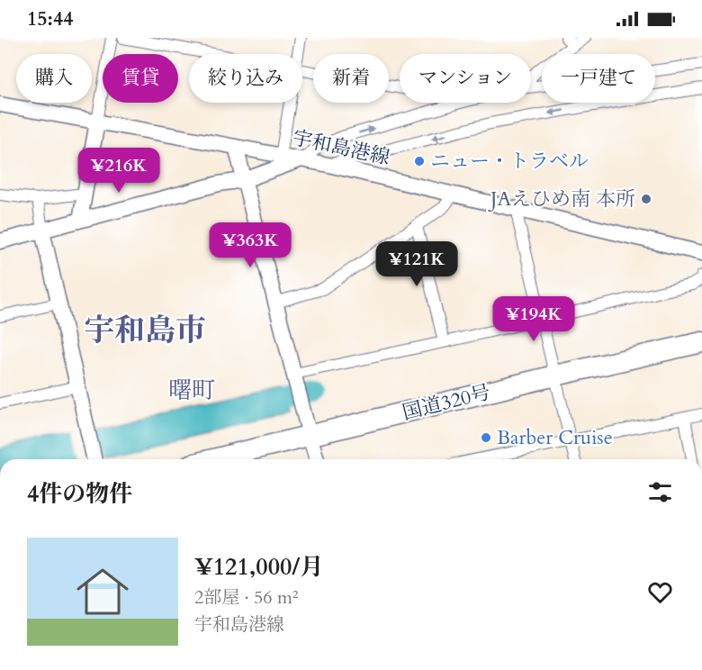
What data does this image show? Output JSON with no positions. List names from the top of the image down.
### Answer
{
  "streets": {
    "highway": ["国道320号"],
    "street": ["宇和島港線"]
  },
  "districts": ["宇和島市", "曙町"],
  "places": ["ニュー・トラベル", "JAえひめ南 本所", "Barber Cruise"],
  "page": {
    "status": "15:44",
    "chip": [
      "購入",
      "賃貸",
      "絞り込み",
      "新着",
      "マンション",
      "一戸建て"
    ],
    "price": [
      "¥216K",
      "¥363K",
      "¥121K",
      "¥194K"
    ],
    "heading": "4件の物件",
    "list": [
      {
        "name": "¥121,000/月",
        "note": "2部屋 · 56 m² · 宇和島港線"
      }
    ]
  }
}
